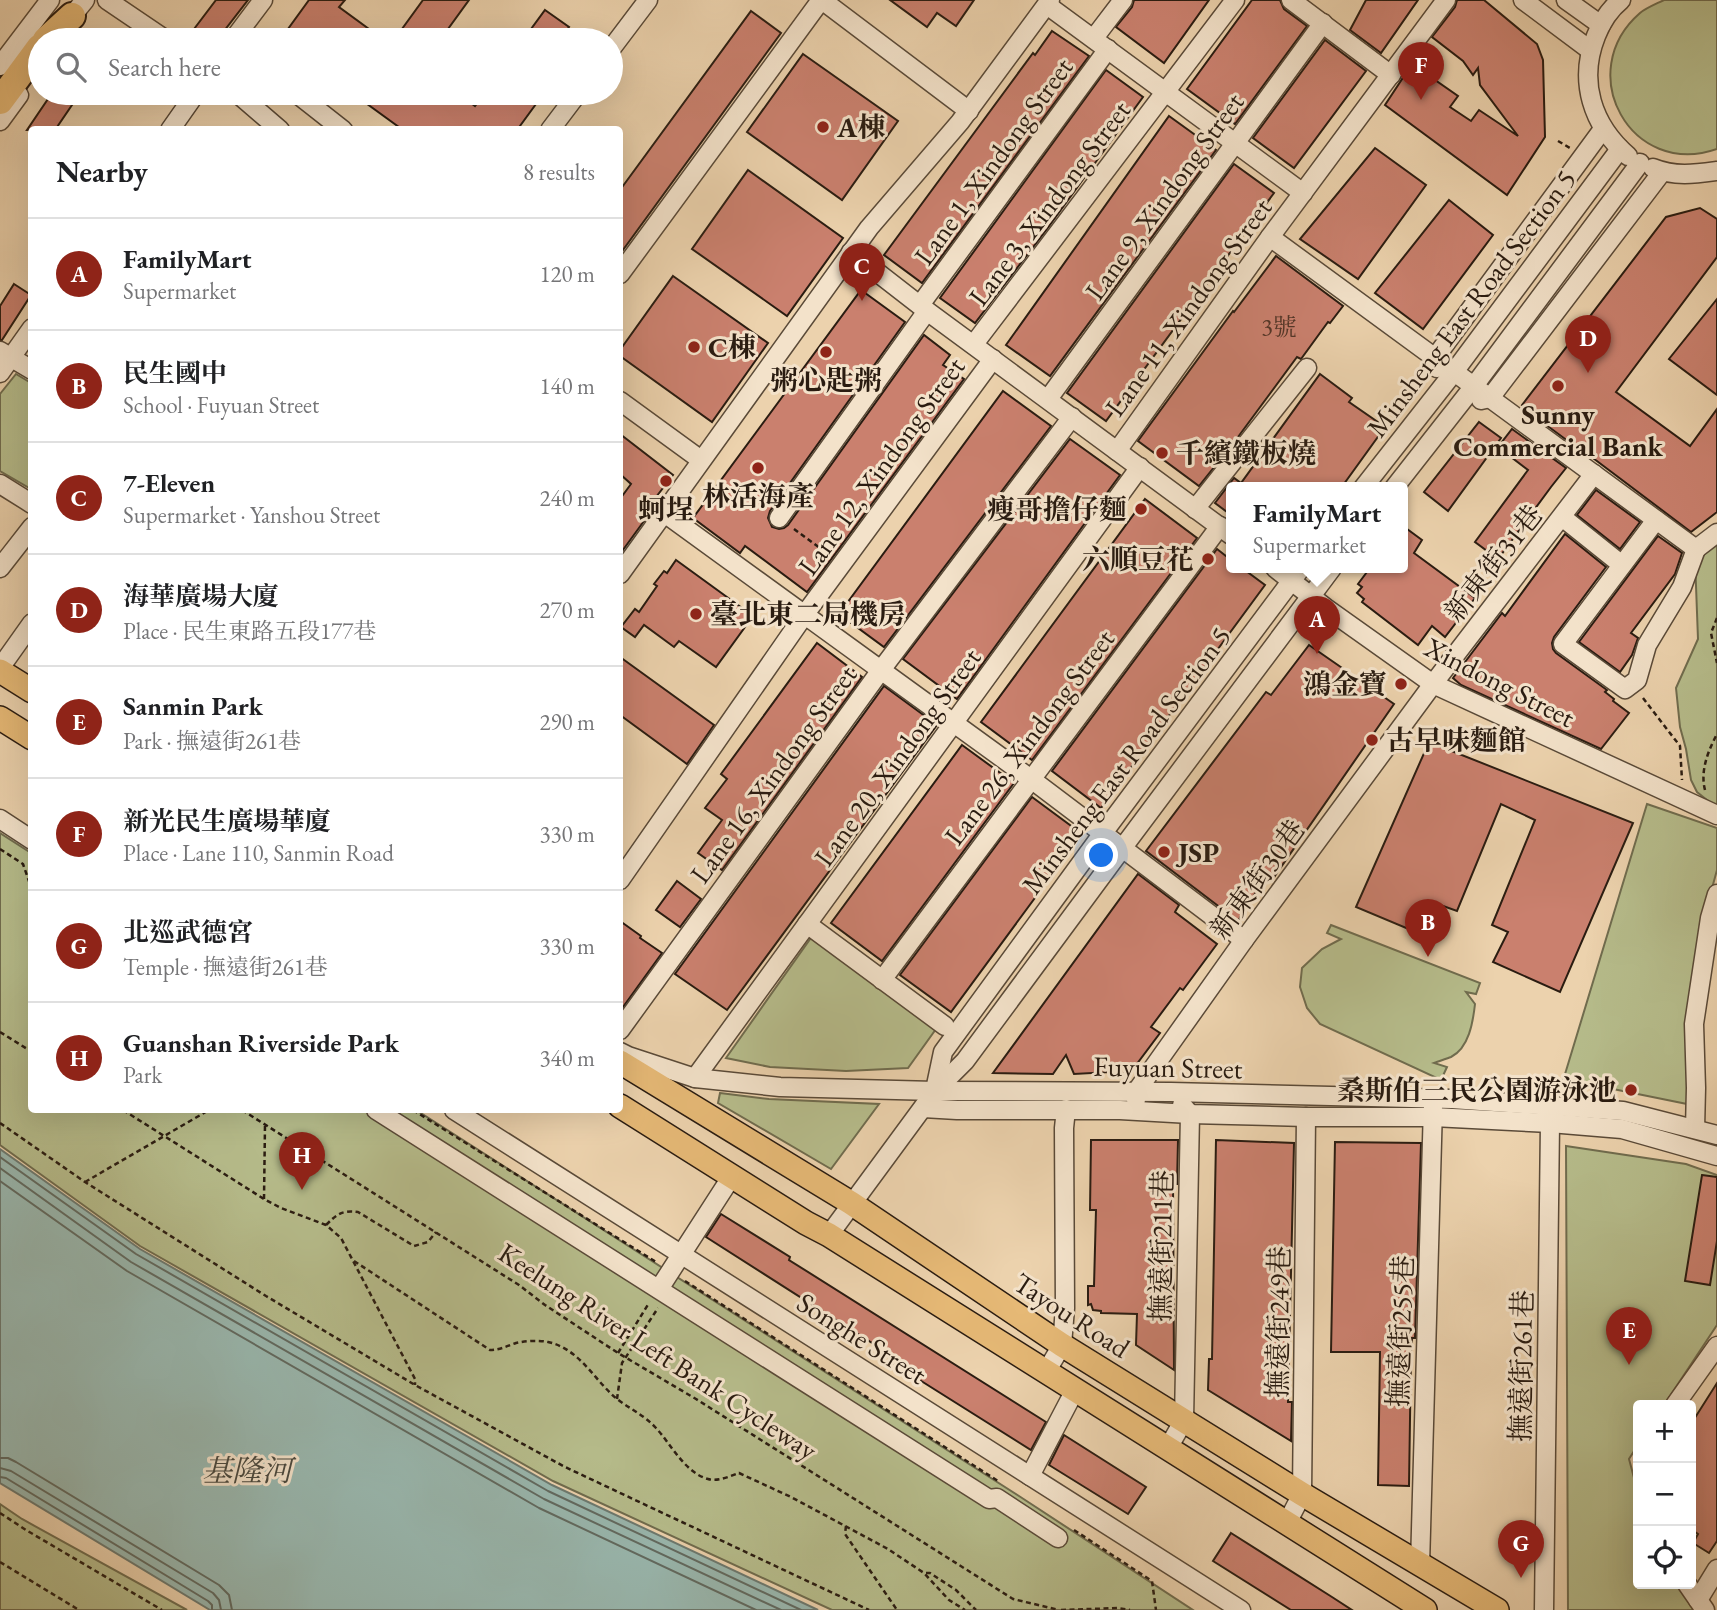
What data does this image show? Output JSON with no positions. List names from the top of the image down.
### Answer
{
  "streets": {
    "main road": ["Tayou Road"],
    "street": [
      "Lane 1, Xindong Street",
      "Lane 9, Xindong Street",
      "Lane 3, Xindong Street",
      "Minsheng East Road Section 5",
      "Lane 11, Xindong Street",
      "Lane 12, Xindong Street",
      "新東街31巷",
      "Xindong Street",
      "Lane 26, Xindong Street",
      "Lane 20, Xindong Street",
      "Lane 16, Xindong Street",
      "新東街30巷",
      "Fuyuan Street",
      "撫遠街211巷",
      "撫遠街249巷",
      "撫遠街255巷",
      "Songhe Street",
      "撫遠街261巷"
    ],
    "path": ["Keelung River Left Bank Cycleway"]
  },
  "crossings": [
    ["Minsheng East Road Section 5", "Xindong Street"],
    ["Minsheng East Road Section 5", "Fuyuan Street"],
    ["Minsheng East Road Section 5", "Tayou Road"],
    ["新東街31巷", "Xindong Street"],
    ["新東街31巷", "新東街30巷"],
    ["Xindong Street", "新東街30巷"],
    ["Lane 20, Xindong Street", "Fuyuan Street"],
    ["新東街30巷", "Fuyuan Street"],
    ["Fuyuan Street", "撫遠街211巷"],
    ["Fuyuan Street", "撫遠街249巷"],
    ["Fuyuan Street", "撫遠街255巷"],
    ["Fuyuan Street", "撫遠街261巷"],
    ["撫遠街211巷", "Tayou Road"],
    ["Tayou Road", "撫遠街249巷"],
    ["Tayou Road", "撫遠街255巷"]
  ],
  "water": ["基隆河"],
  "places": [
    "A棟",
    "C棟",
    "粥心匙粥",
    "Sunny Commercial Bank",
    "千繽鐵板燒",
    "林活海產",
    "蚵埕",
    "瘦哥擔仔麵",
    "六順豆花",
    "臺北東二局機房",
    "鴻金寶",
    "古早味麵館",
    "JSP",
    "桑斯伯三民公園游泳池"
  ],
  "house_numbers": ["3號"],
  "page": {
    "search": "Search here",
    "pins": [
      "F",
      "C",
      "D",
      "A",
      "B",
      "H",
      "E",
      "G"
    ],
    "heading": ["Nearby", "8 results"],
    "list": [
      {
        "mark": "A",
        "name": "FamilyMart",
        "note": "Supermarket",
        "value": "120 m"
      },
      {
        "mark": "B",
        "name": "民生國中",
        "note": "School · Fuyuan Street",
        "value": "140 m"
      },
      {
        "mark": "C",
        "name": "7-Eleven",
        "note": "Supermarket · Yanshou Street",
        "value": "240 m"
      },
      {
        "mark": "D",
        "name": "海華廣場大廈",
        "note": "Place · 民生東路五段177巷",
        "value": "270 m"
      },
      {
        "mark": "E",
        "name": "Sanmin Park",
        "note": "Park · 撫遠街261巷",
        "value": "290 m"
      },
      {
        "mark": "F",
        "name": "新光民生廣場華廈",
        "note": "Place · Lane 110, Sanmin Road",
        "value": "330 m"
      },
      {
        "mark": "G",
        "name": "北巡武德宮",
        "note": "Temple · 撫遠街261巷",
        "value": "330 m"
      },
      {
        "mark": "H",
        "name": "Guanshan Riverside Park",
        "note": "Park",
        "value": "340 m"
      }
    ],
    "popup": ["FamilyMart", "Supermarket"],
    "map_buttons": ["+", "−"]
  }
}
